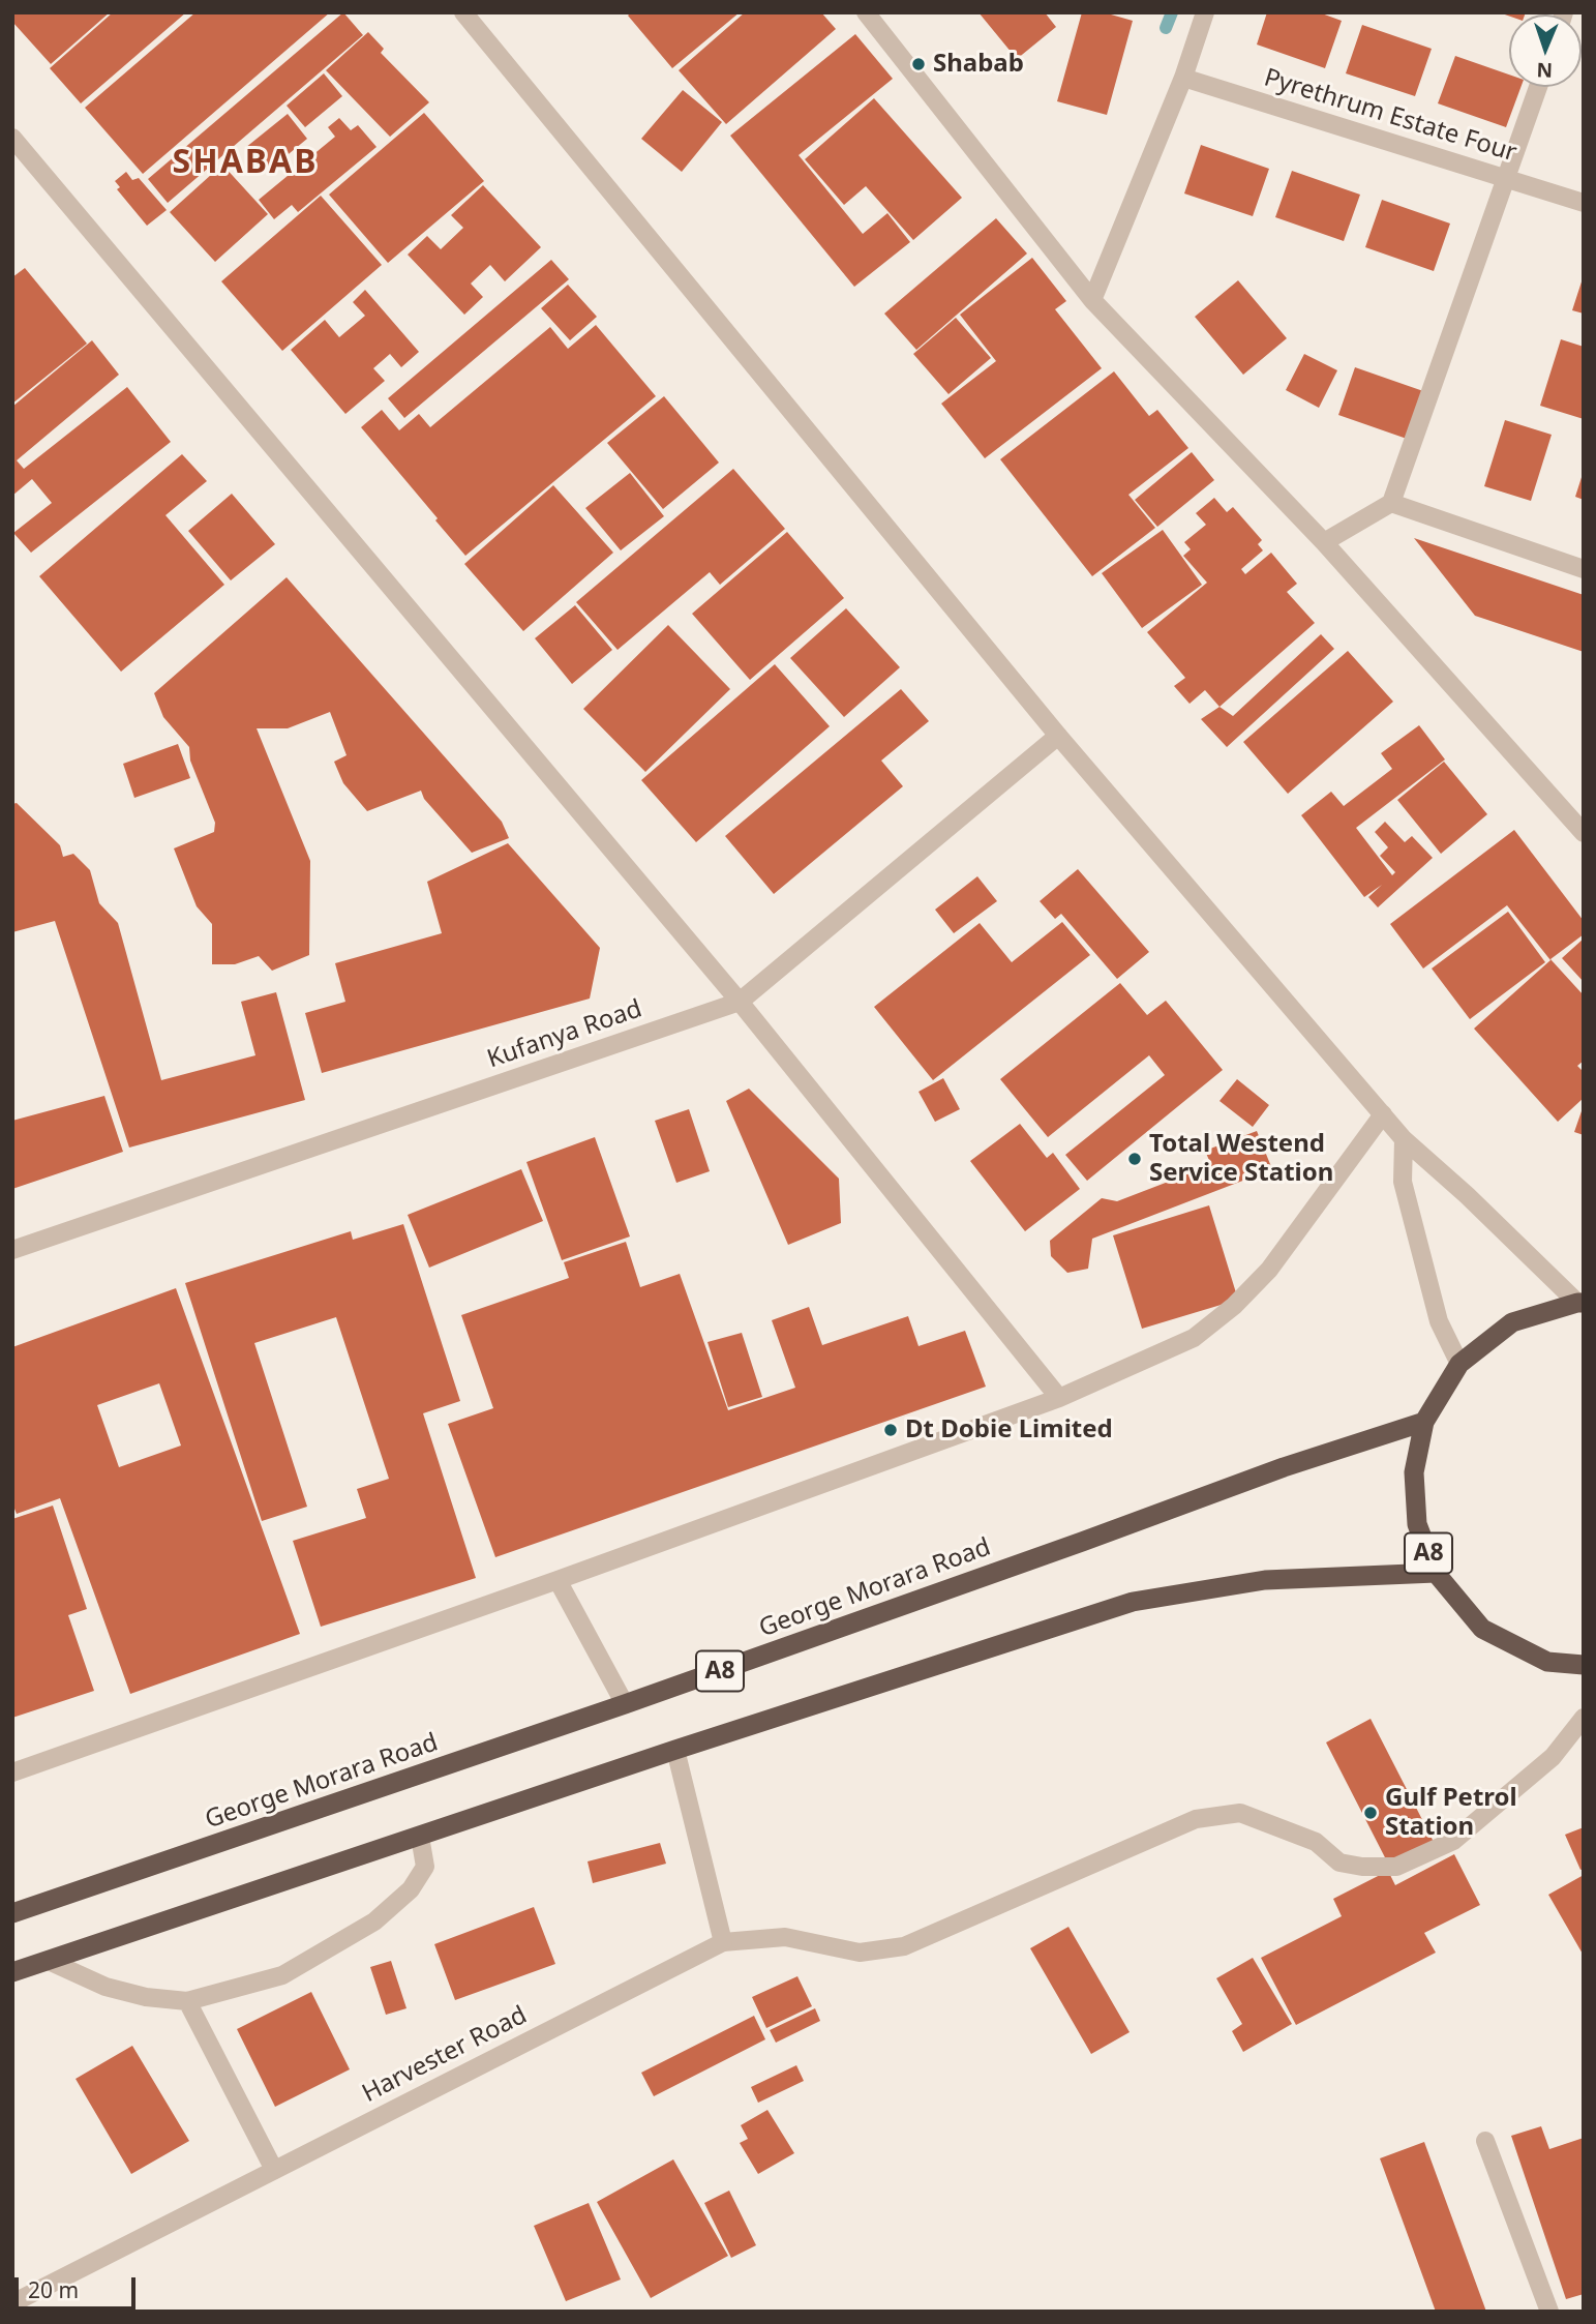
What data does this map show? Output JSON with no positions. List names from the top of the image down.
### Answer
{
  "streets": {
    "highway": ["A8", "George Morara Road"],
    "street": ["Pyrethrum Estate Four", "Kufanya Road", "Harvester Road"]
  },
  "crossings": [
    ["A8", "George Morara Road"]
  ],
  "districts": ["SHABAB"],
  "places": [
    "Shabab",
    "Total Westend Service Station",
    "Dt Dobie Limited",
    "Gulf Petrol Station"
  ],
  "scale_bar": "20 m",
  "north": "bottom"
}
